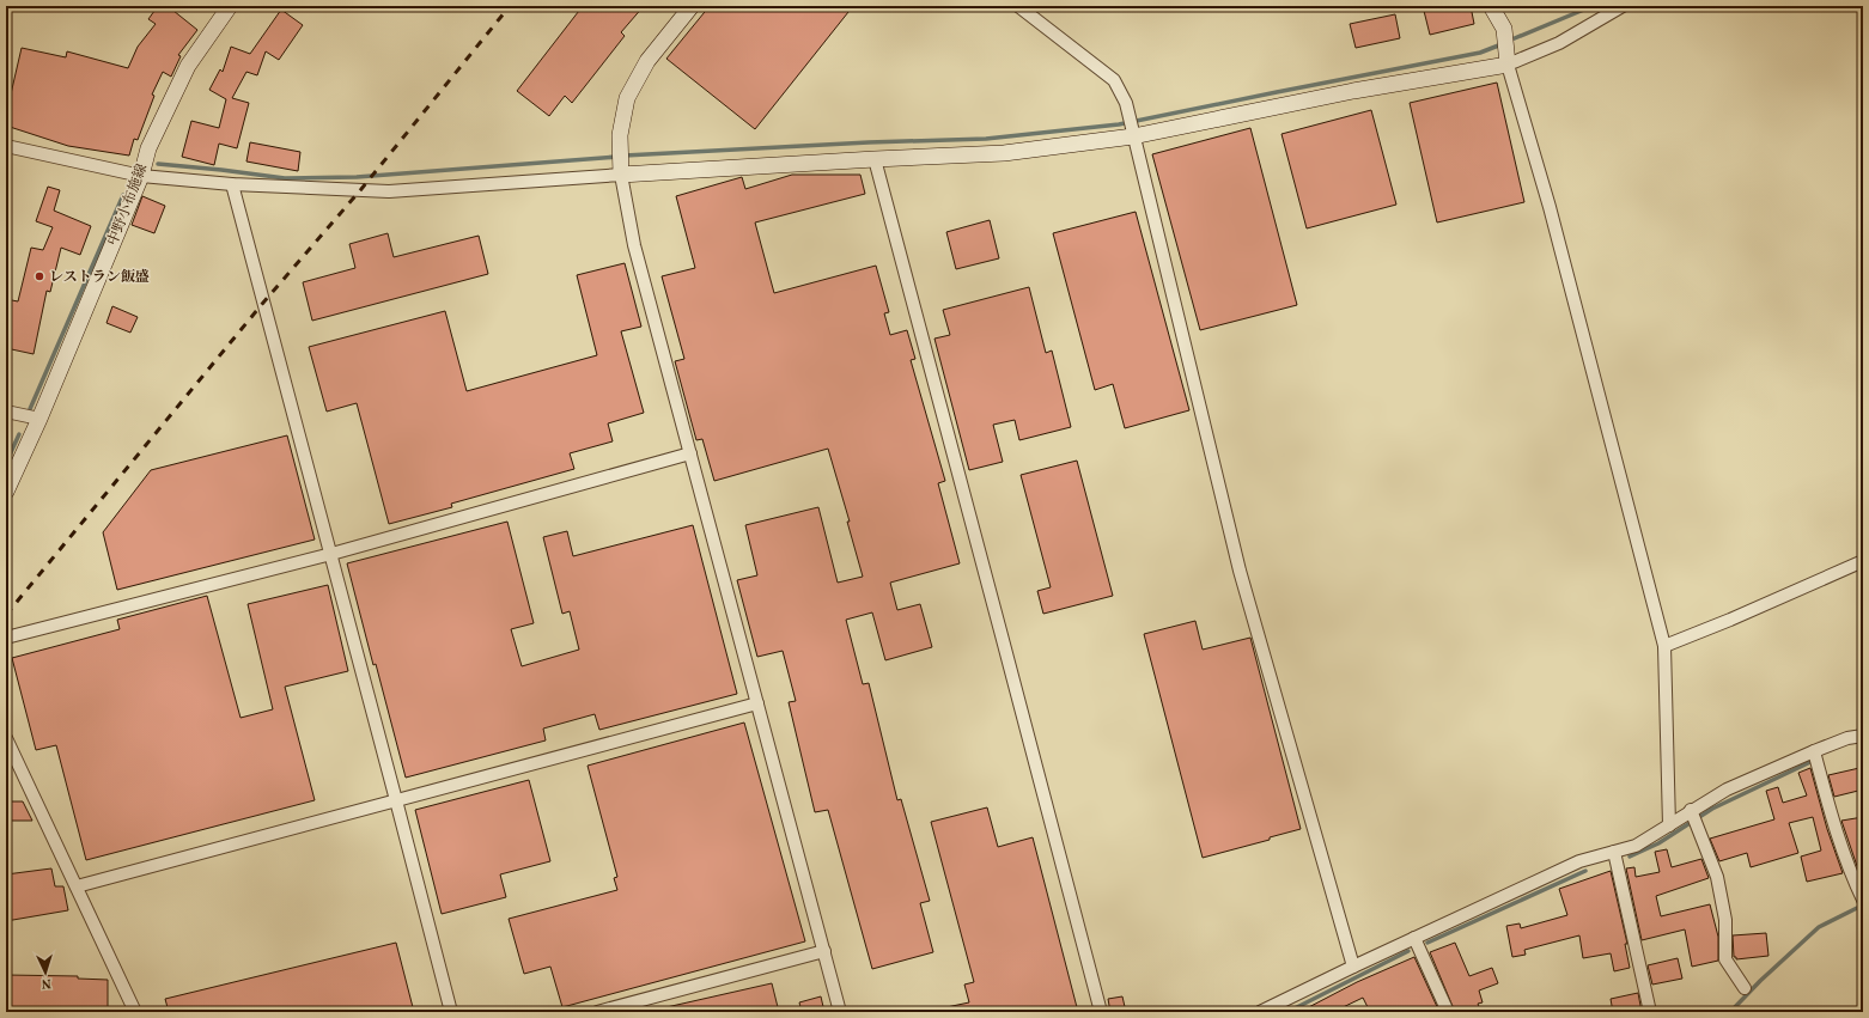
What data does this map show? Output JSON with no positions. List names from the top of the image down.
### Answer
{
  "streets": {
    "street": ["中野小布施線"]
  },
  "places": ["レストラン飯盛"],
  "north": "bottom"
}
